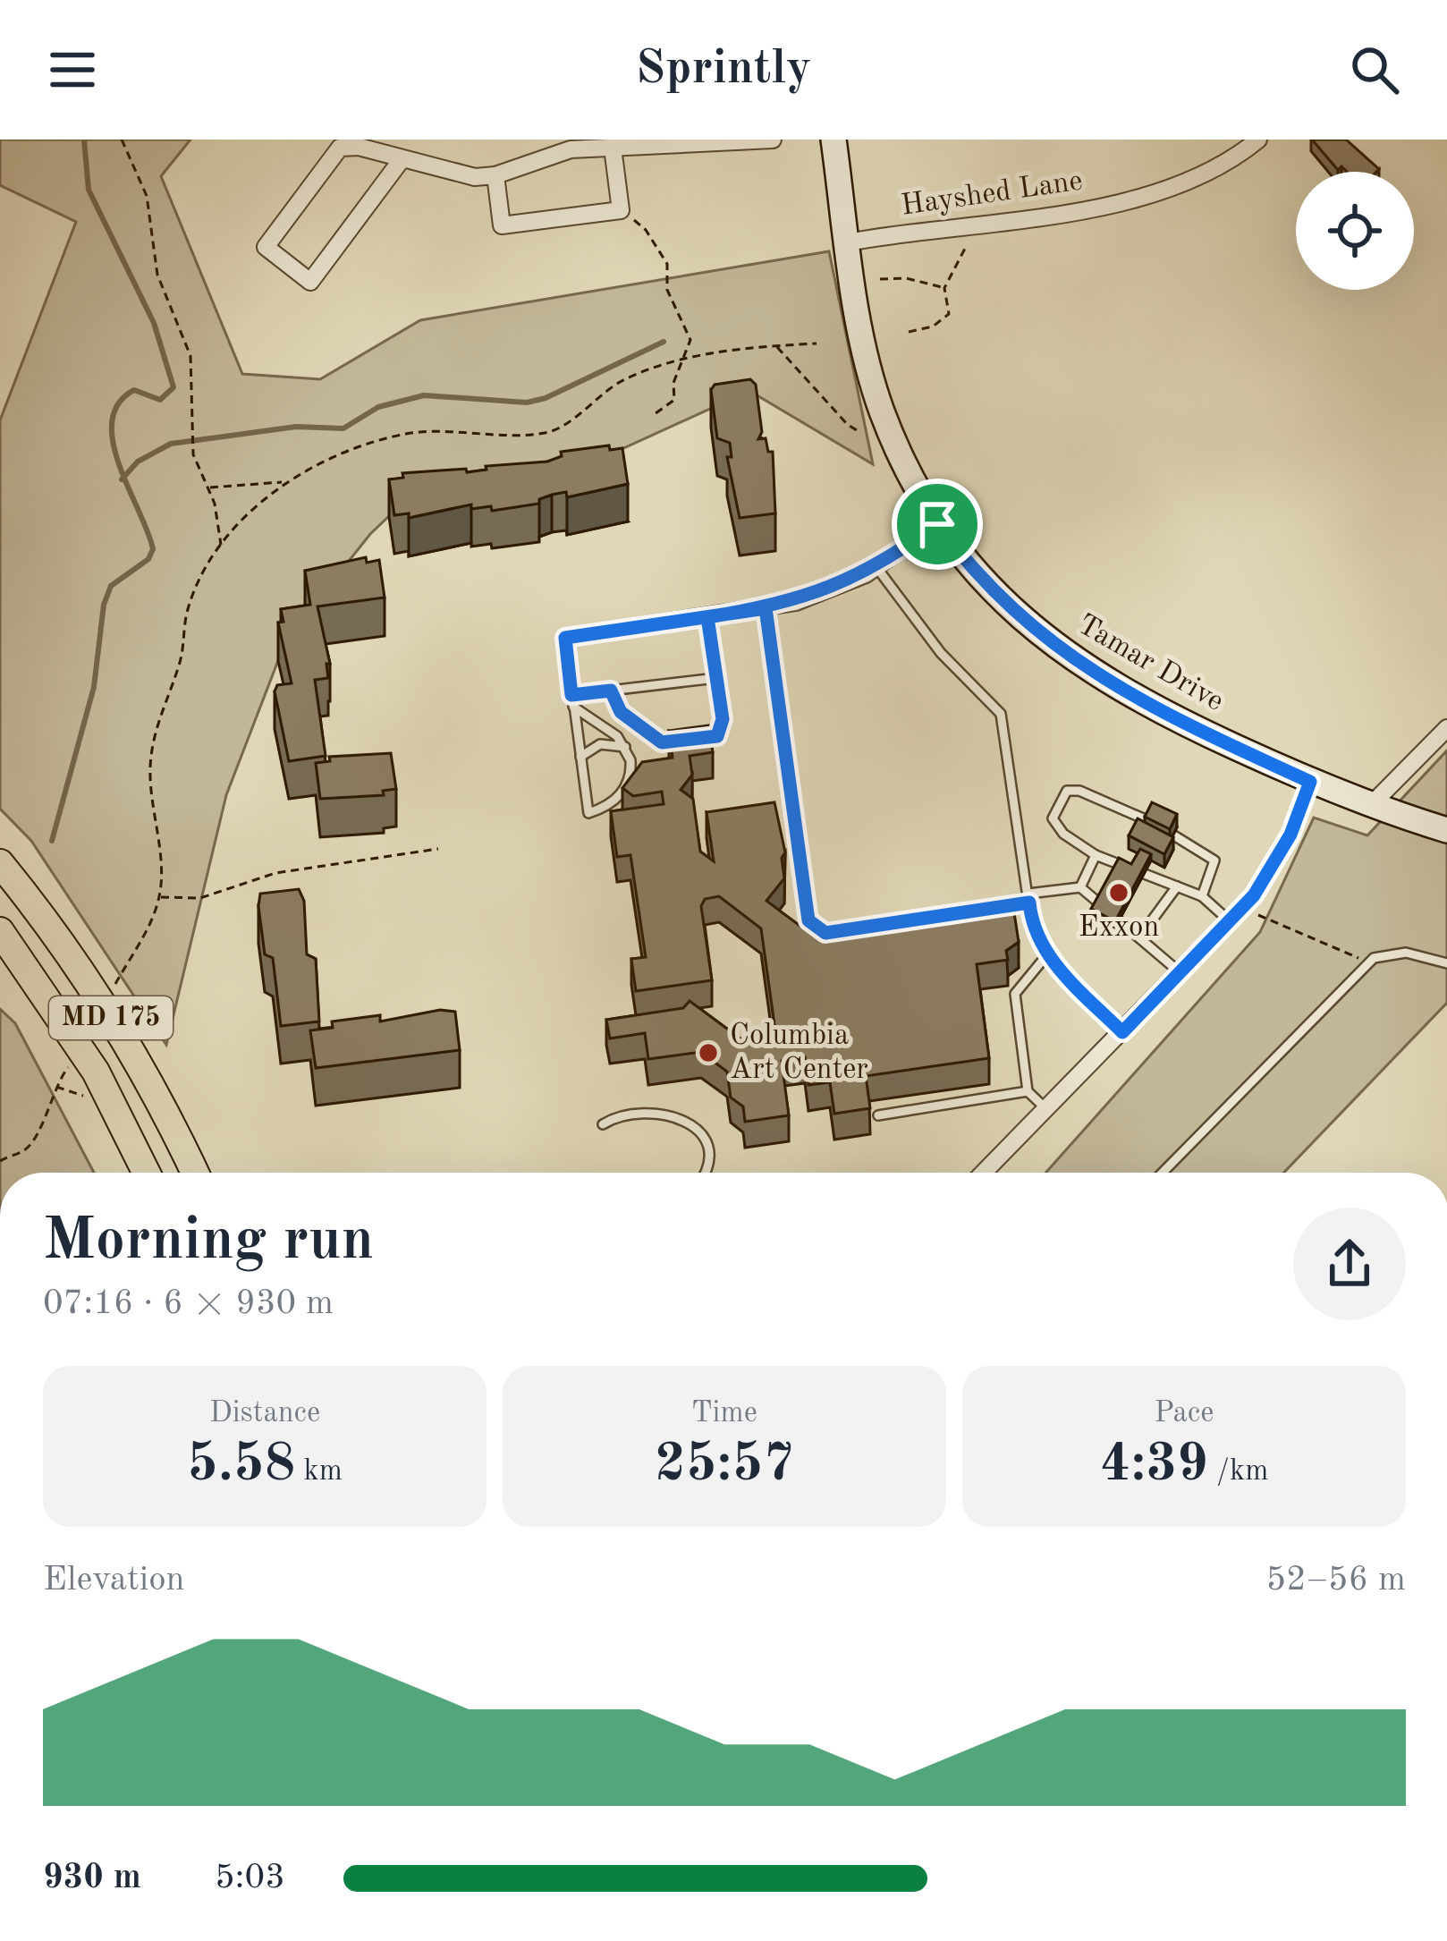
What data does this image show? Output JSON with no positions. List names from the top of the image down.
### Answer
{
  "streets": {
    "main road": ["MD 175"],
    "street": ["Hayshed Lane", "Tamar Drive"]
  },
  "crossings": [
    ["Hayshed Lane", "Tamar Drive"]
  ],
  "places": ["Exxon", "Columbia Art Center"],
  "page": {
    "header": "Sprintly",
    "heading": ["Morning run", "07:16 · 6 × 930 m"],
    "stats": [
      ["Distance", "5.58 km"],
      ["Time", "25:57"],
      ["Pace", "4:39 /km"]
    ],
    "chart": ["Elevation", "52–56 m"],
    "list": [
      {
        "name": "930 m",
        "note": "5:03"
      }
    ]
  }
}
